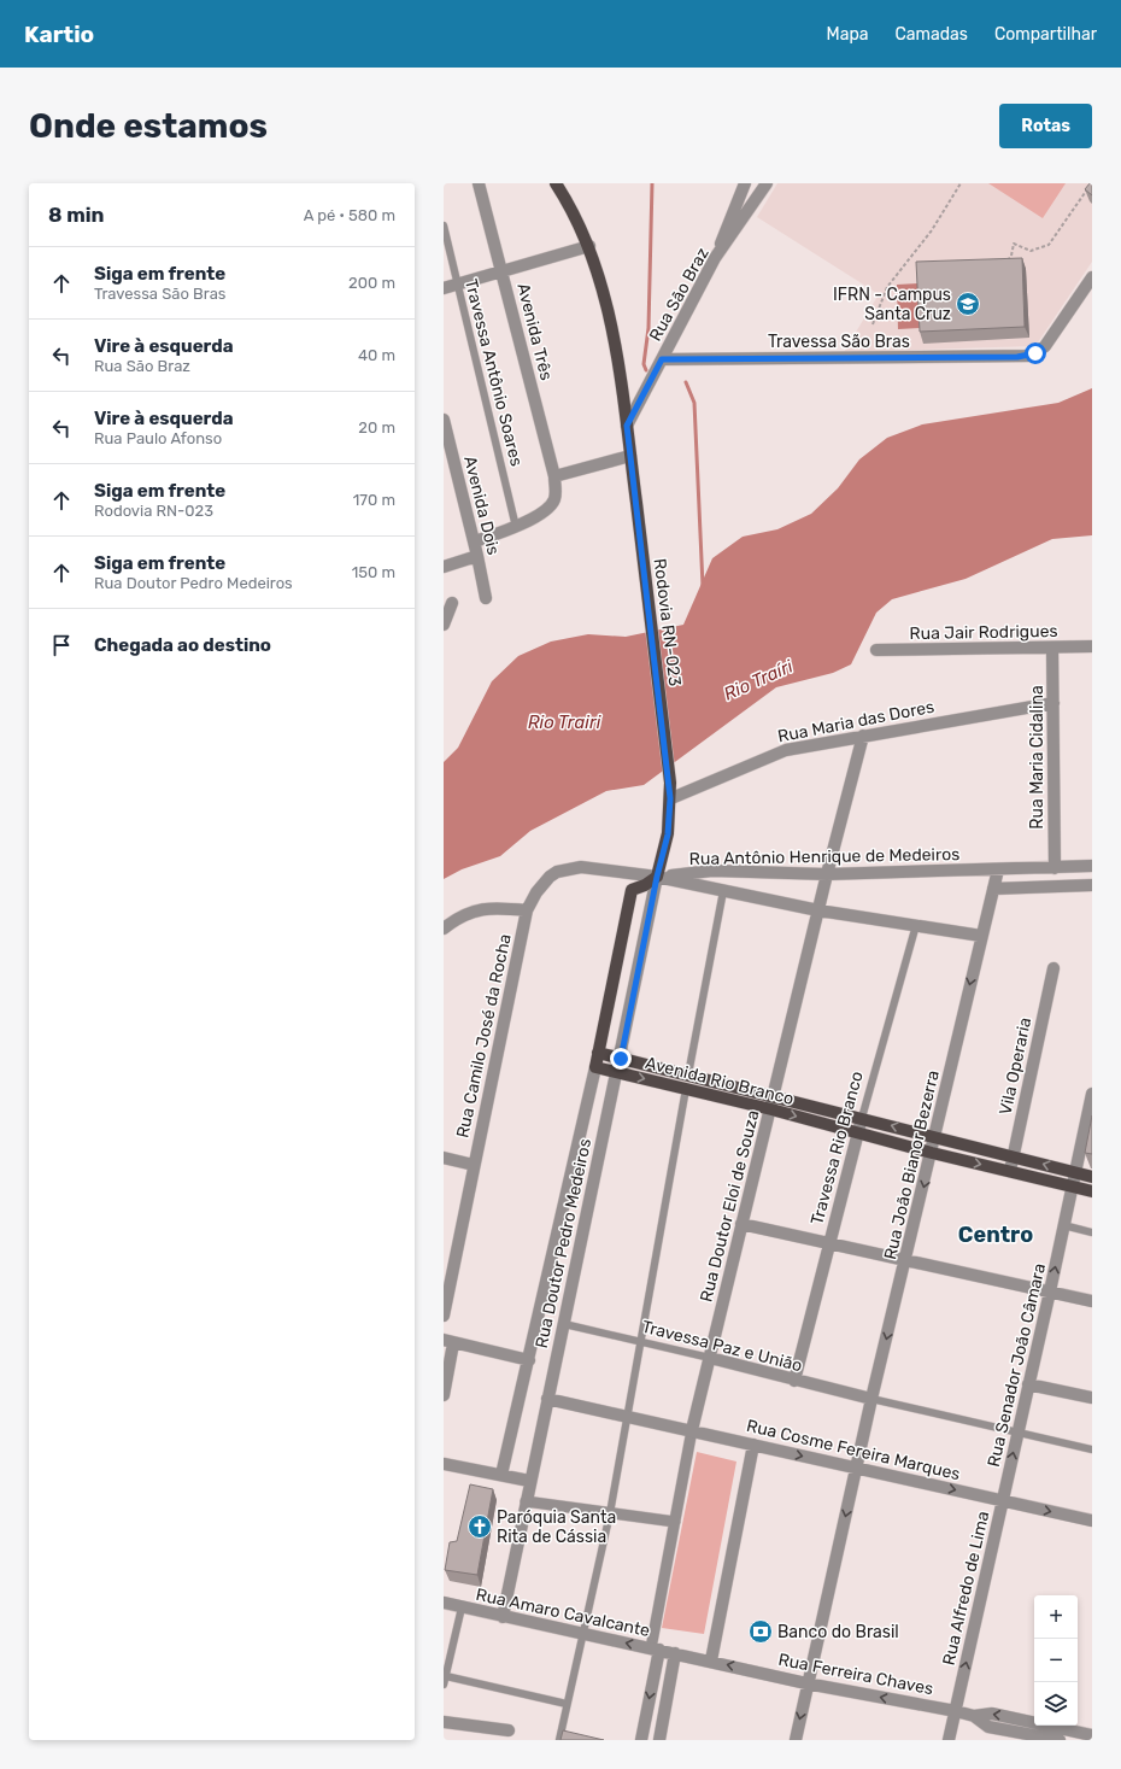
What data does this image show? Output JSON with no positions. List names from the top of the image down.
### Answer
{
  "streets": {
    "main road": ["Rodovia RN-023", "Avenida Rio Branco", "Rua Doutor Pedro Medeiros"],
    "street": [
      "Rua São Braz",
      "Avenida Três",
      "Travessa São Bras",
      "Avenida Dois",
      "Rua Jair Rodrigues",
      "Rua Maria das Dores",
      "Rua Maria Cidalina",
      "Rua Antônio Henrique de Medeiros",
      "Rua Camilo José da Rocha",
      "Vila Operaria",
      "Travessa Rio Branco",
      "Rua João Bianor Bezerra",
      "Rua Doutor Eloi de Souza",
      "Travessa Paz e União",
      "Rua Senador João Câmara",
      "Rua Cosme Fereira Marques",
      "Rua Alfredo de Lima",
      "Rua Amaro Cavalcante",
      "Rua Ferreira Chaves"
    ],
    "lane": ["Travessa Antônio Soares"]
  },
  "crossings": [
    ["Rua São Braz", "Travessa São Bras"],
    ["Rua São Braz", "Rodovia RN-023"],
    ["Rodovia RN-023", "Rua Doutor Pedro Medeiros"],
    ["Rua Jair Rodrigues", "Rua Maria Cidalina"],
    ["Rua Maria das Dores", "Rua Maria Cidalina"],
    ["Rua Maria das Dores", "Rua Doutor Eloi de Souza"],
    ["Rua Maria das Dores", "Rua Doutor Pedro Medeiros"],
    ["Rua Maria Cidalina", "Rua Antônio Henrique de Medeiros"],
    ["Rua Antônio Henrique de Medeiros", "Rua Camilo José da Rocha"],
    ["Rua Antônio Henrique de Medeiros", "Travessa Rio Branco"],
    ["Rua Antônio Henrique de Medeiros", "Rua João Bianor Bezerra"],
    ["Rua Antônio Henrique de Medeiros", "Rua Doutor Eloi de Souza"],
    ["Rua Antônio Henrique de Medeiros", "Rua Doutor Pedro Medeiros"],
    ["Rua Camilo José da Rocha", "Rua Doutor Pedro Medeiros"],
    ["Vila Operaria", "Avenida Rio Branco"],
    ["Avenida Rio Branco", "Travessa Rio Branco"],
    ["Avenida Rio Branco", "Rua João Bianor Bezerra"],
    ["Avenida Rio Branco", "Rua Doutor Eloi de Souza"],
    ["Avenida Rio Branco", "Rua Doutor Pedro Medeiros"],
    ["Avenida Rio Branco", "Rua Senador João Câmara"],
    ["Travessa Rio Branco", "Travessa Paz e União"],
    ["Rua João Bianor Bezerra", "Travessa Paz e União"],
    ["Rua João Bianor Bezerra", "Rua Cosme Fereira Marques"],
    ["Rua João Bianor Bezerra", "Rua Ferreira Chaves"],
    ["Rua Doutor Eloi de Souza", "Travessa Paz e União"],
    ["Rua Doutor Eloi de Souza", "Rua Cosme Fereira Marques"],
    ["Rua Doutor Pedro Medeiros", "Travessa Paz e União"],
    ["Rua Doutor Pedro Medeiros", "Rua Cosme Fereira Marques"],
    ["Rua Doutor Pedro Medeiros", "Rua Amaro Cavalcante"],
    ["Rua Senador João Câmara", "Rua Cosme Fereira Marques"],
    ["Rua Senador João Câmara", "Rua Alfredo de Lima"],
    ["Rua Cosme Fereira Marques", "Rua Alfredo de Lima"],
    ["Rua Alfredo de Lima", "Rua Ferreira Chaves"],
    ["Rua Amaro Cavalcante", "Rua Ferreira Chaves"]
  ],
  "one_way": [
    "Rua João Bianor Bezerra",
    "Rua Cosme Fereira Marques",
    "Rua Alfredo de Lima",
    "Rua Ferreira Chaves"
  ],
  "districts": ["Centro"],
  "water": ["Rio Traíri", "Rio Trairi"],
  "places": {
    "school or university": ["IFRN - Campus Santa Cruz"],
    "church": ["Paróquia Santa Rita de Cássia"],
    "bank": ["Banco do Brasil"]
  },
  "page": {
    "header": "Kartio",
    "nav": ["Mapa", "Camadas", "Compartilhar"],
    "buttons": "Rotas",
    "title": "Onde estamos",
    "heading": ["8 min", "A pé · 580 m"],
    "list": [
      ["Siga em frente", "Travessa São Bras", "200 m"],
      ["Vire à esquerda", "Rua São Braz", "40 m"],
      ["Vire à esquerda", "Rua Paulo Afonso", "20 m"],
      ["Siga em frente", "Rodovia RN-023", "170 m"],
      ["Siga em frente", "Rua Doutor Pedro Medeiros", "150 m"],
      "Chegada ao destino"
    ],
    "map_buttons": ["+", "−"]
  }
}
